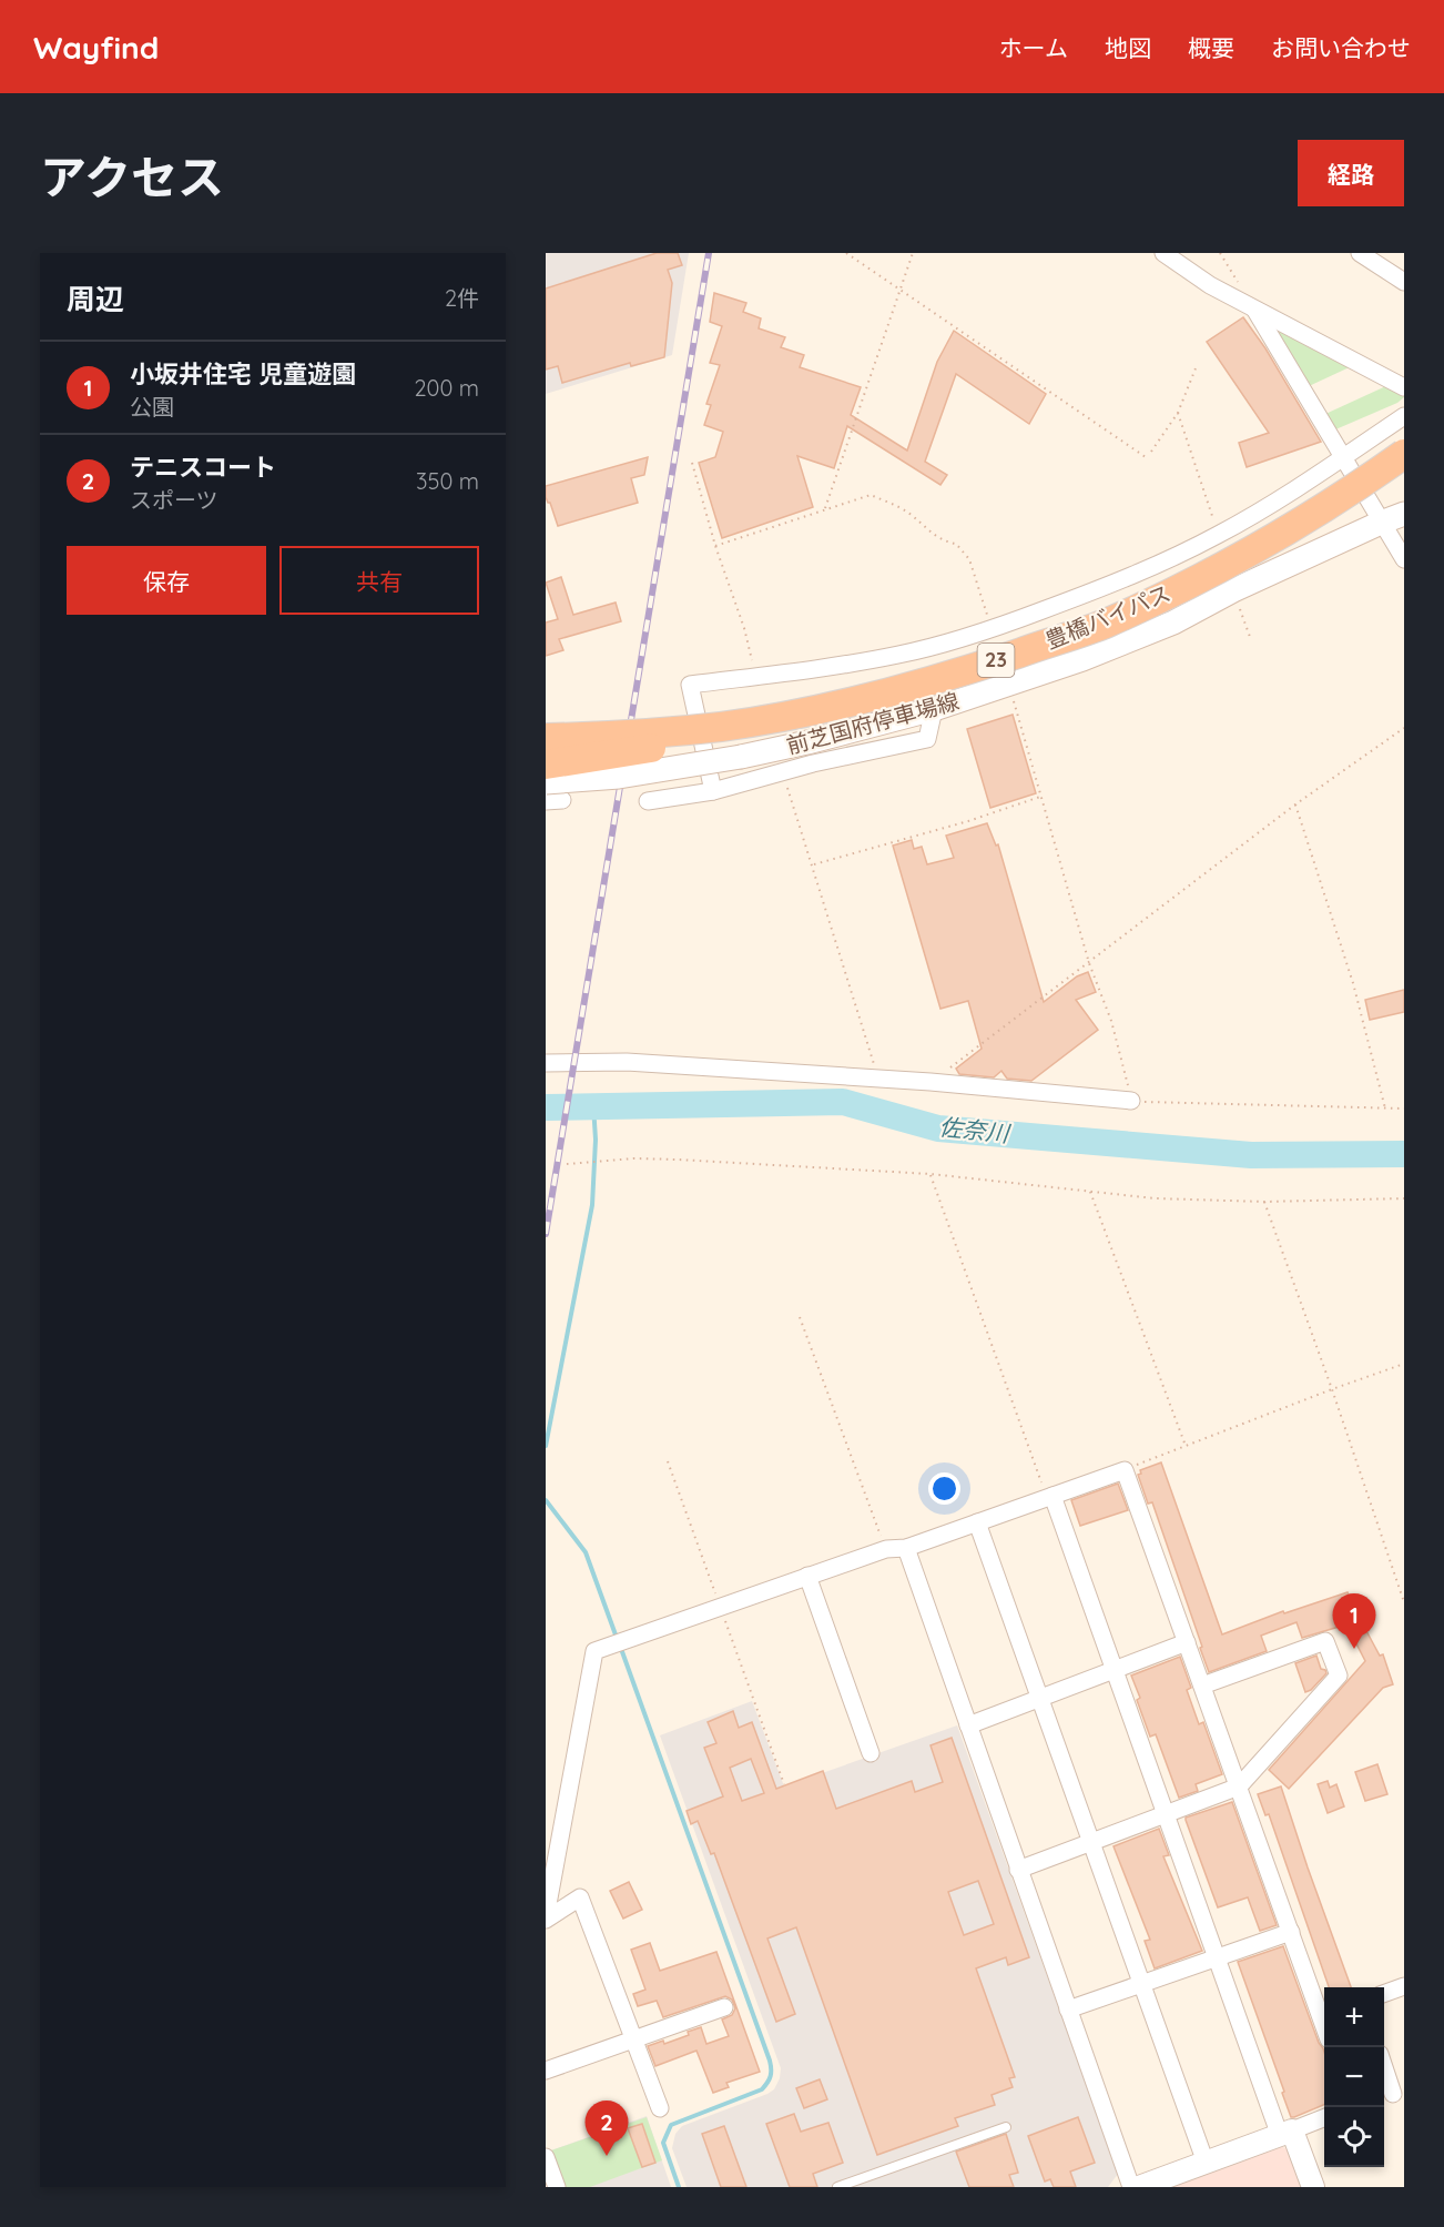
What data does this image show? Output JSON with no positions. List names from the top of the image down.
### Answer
{
  "streets": {
    "highway": ["豊橋バイパス", "23"],
    "main road": ["前芝国府停車場線"]
  },
  "water": ["佐奈川"],
  "page": {
    "header": "Wayfind",
    "nav": [
      "ホーム",
      "地図",
      "概要",
      "お問い合わせ"
    ],
    "title": "アクセス",
    "buttons": [
      "経路",
      ["保存", "共有"]
    ],
    "heading": ["周辺", "2件"],
    "list": [
      {
        "mark": "1",
        "name": "小坂井住宅 児童遊園",
        "note": "公園",
        "value": "200 m"
      },
      {
        "mark": "2",
        "name": "テニスコート",
        "note": "スポーツ",
        "value": "350 m"
      }
    ],
    "pins": ["1", "2"],
    "map_buttons": ["+", "−"]
  }
}
